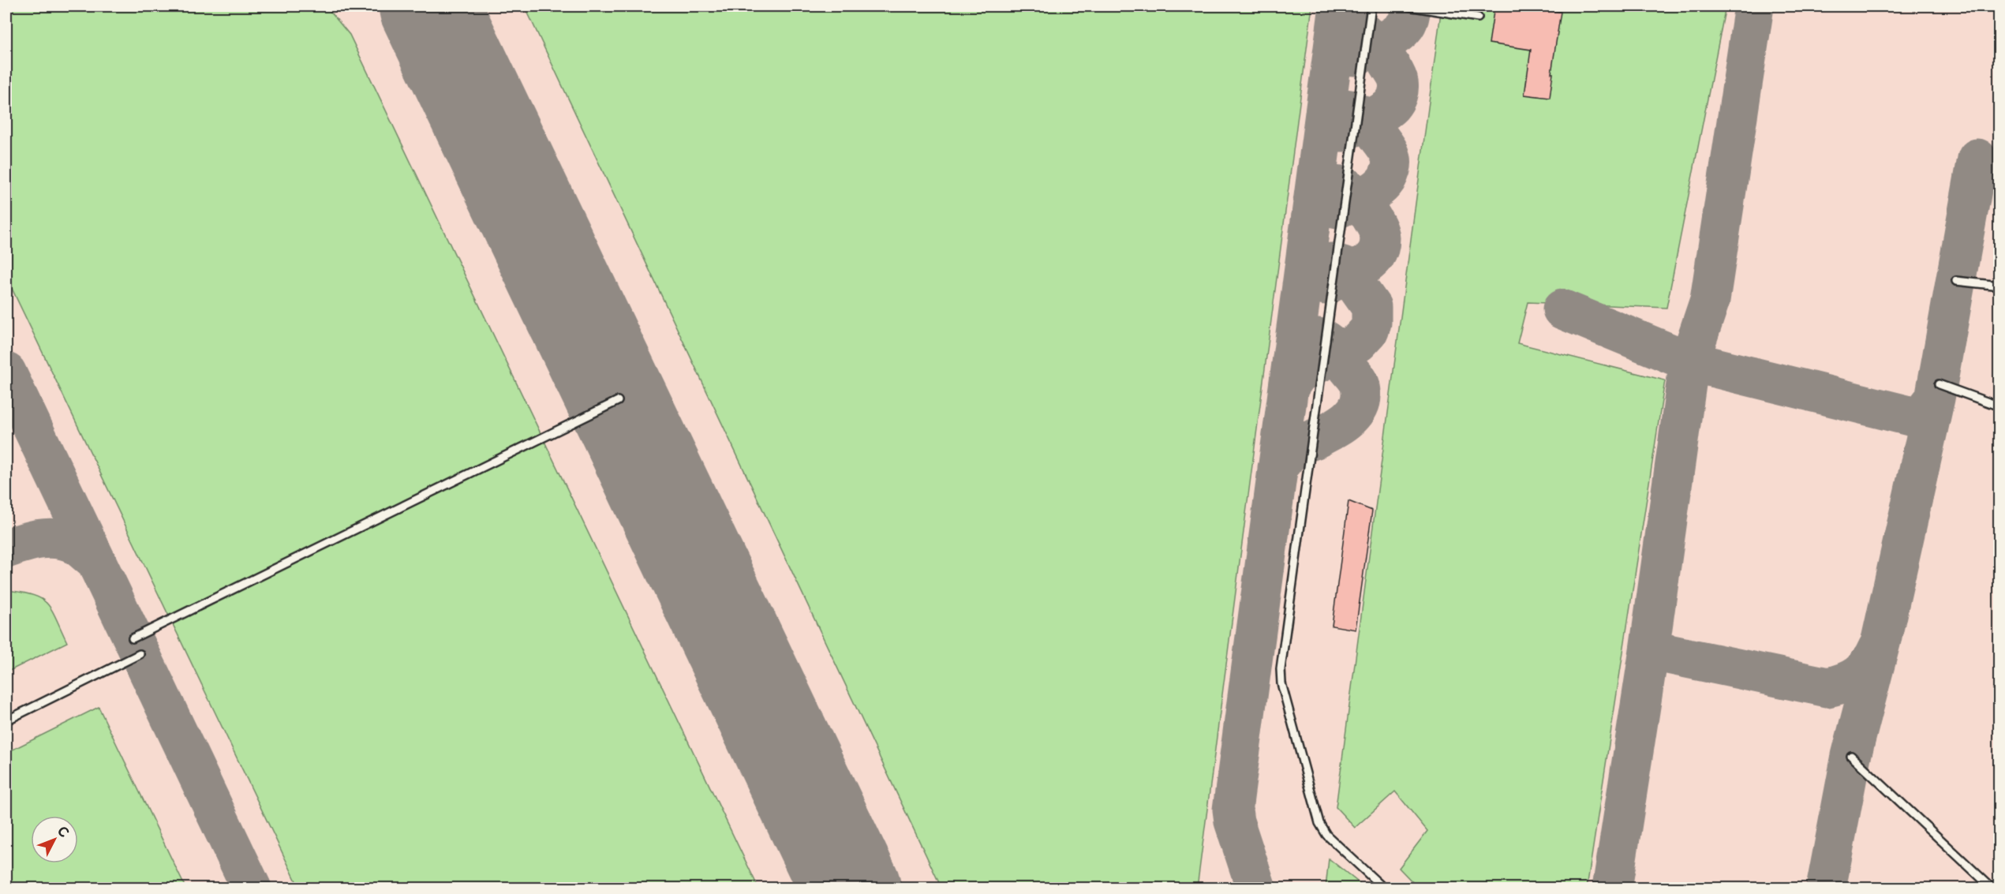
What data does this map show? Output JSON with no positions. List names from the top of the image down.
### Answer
{
  "north": "top right"
}
